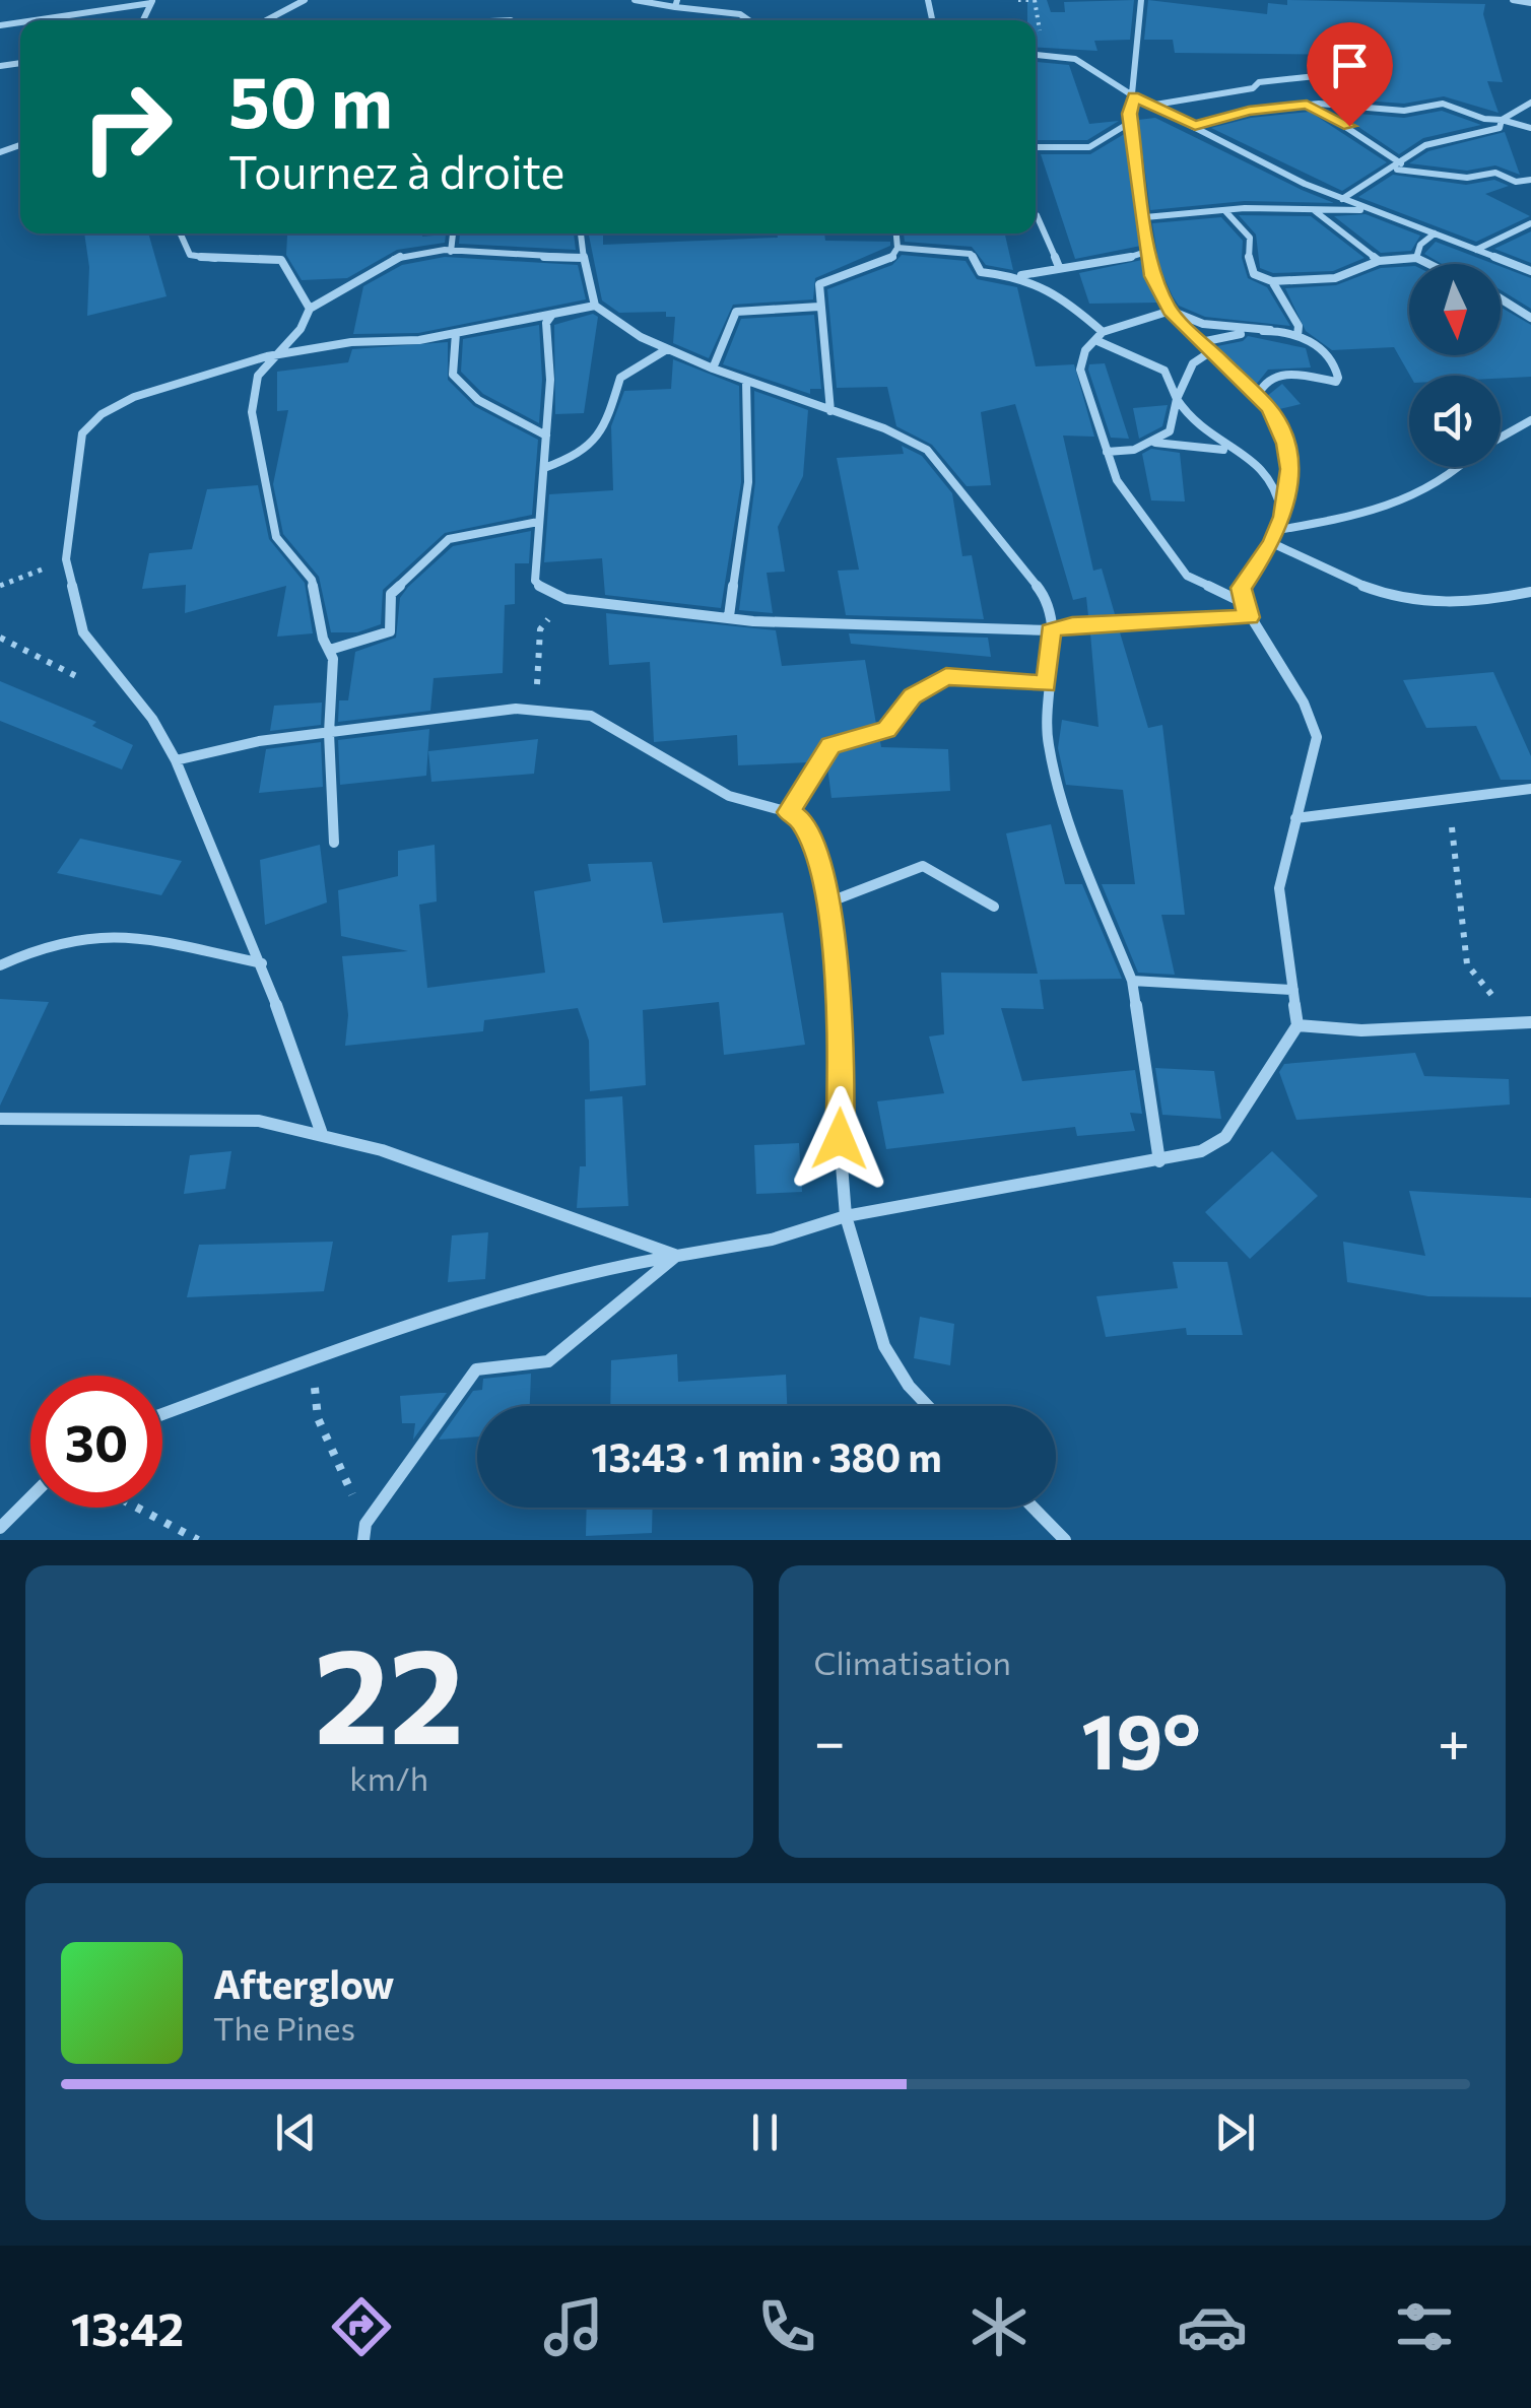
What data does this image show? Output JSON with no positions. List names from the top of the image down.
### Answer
{
  "north": "bottom",
  "page": {
    "turn": ["50 m", "Tournez à droite"],
    "limit": "30",
    "trip": "13:43 · 1 min · 380 m",
    "tile": [
      ["22", "km/h"],
      "Climatisation"
    ],
    "heat": ["−", "19°", "+"],
    "song": ["Afterglow", "The Pines"],
    "tabs": "13:42"
  }
}
